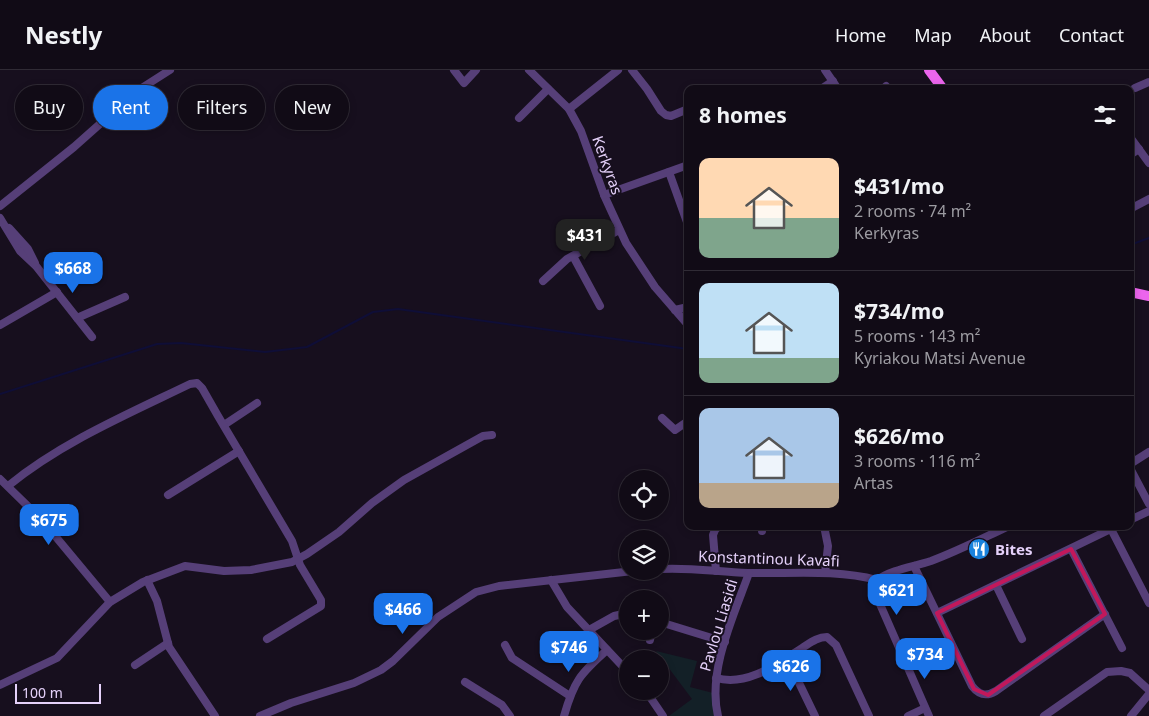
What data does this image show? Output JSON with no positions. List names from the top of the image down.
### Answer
{
  "streets": {
    "street": ["Kerkyras", "Konstantinou Kavafi", "Pavlou Liasidi"]
  },
  "crossings": [
    ["Konstantinou Kavafi", "Pavlou Liasidi"]
  ],
  "places": {
    "restaurant": ["Bites"]
  },
  "scale_bar": "100 m",
  "page": {
    "header": "Nestly",
    "nav": [
      "Home",
      "Map",
      "About",
      "Contact"
    ],
    "chip": [
      "Buy",
      "Rent",
      "Filters",
      "New"
    ],
    "heading": "8 homes",
    "list": [
      {
        "name": "$431/mo",
        "note": "2 rooms · 74 m² · Kerkyras"
      },
      {
        "name": "$734/mo",
        "note": "5 rooms · 143 m² · Kyriakou Matsi Avenue"
      },
      {
        "name": "$626/mo",
        "note": "3 rooms · 116 m² · Artas"
      }
    ],
    "price": [
      "$431",
      "$668",
      "$675",
      "$621",
      "$466",
      "$746",
      "$734",
      "$626"
    ],
    "map_buttons": ["+", "−"],
    "scale": "100 m"
  }
}
